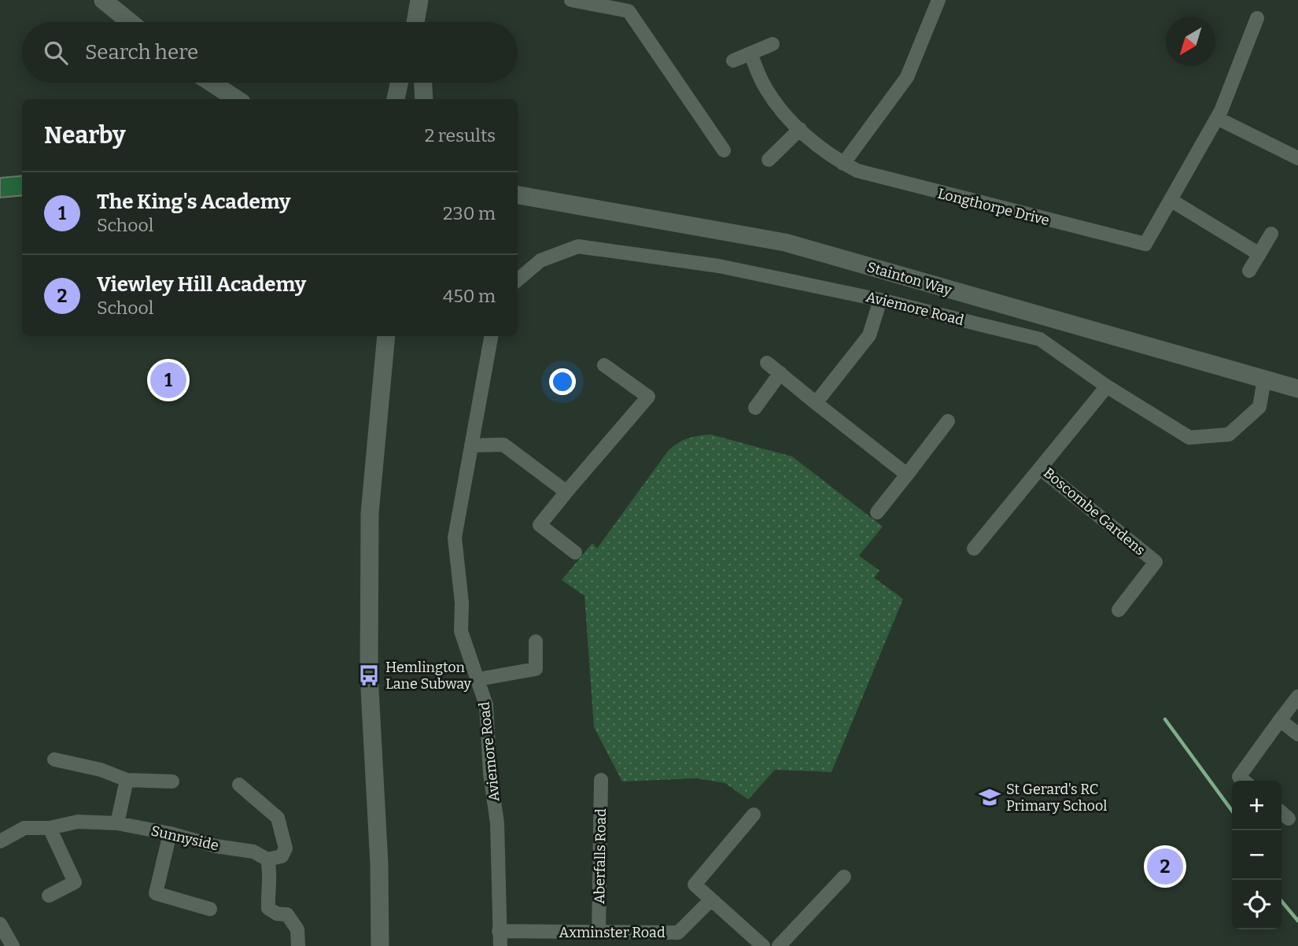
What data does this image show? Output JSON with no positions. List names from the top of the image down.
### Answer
{
  "streets": {
    "street": [
      "Longthorpe Drive",
      "Stainton Way",
      "Aviemore Road",
      "Boscombe Gardens",
      "Sunnyside",
      "Aberfalls Road",
      "Axminster Road"
    ]
  },
  "crossings": [
    ["Stainton Way", "Aviemore Road"],
    ["Aviemore Road", "Boscombe Gardens"],
    ["Aviemore Road", "Axminster Road"],
    ["Aberfalls Road", "Axminster Road"]
  ],
  "places": {
    "bus stop": ["Hemlington Lane Subway"],
    "school or university": ["St Gerard's RC Primary School"]
  },
  "north": "bottom left",
  "page": {
    "search": "Search here",
    "heading": ["Nearby", "2 results"],
    "list": [
      {
        "mark": "1",
        "name": "The King's Academy",
        "note": "School",
        "value": "230 m"
      },
      {
        "mark": "2",
        "name": "Viewley Hill Academy",
        "note": "School",
        "value": "450 m"
      }
    ],
    "pins": ["1", "2"],
    "map_buttons": ["+", "−"]
  }
}
